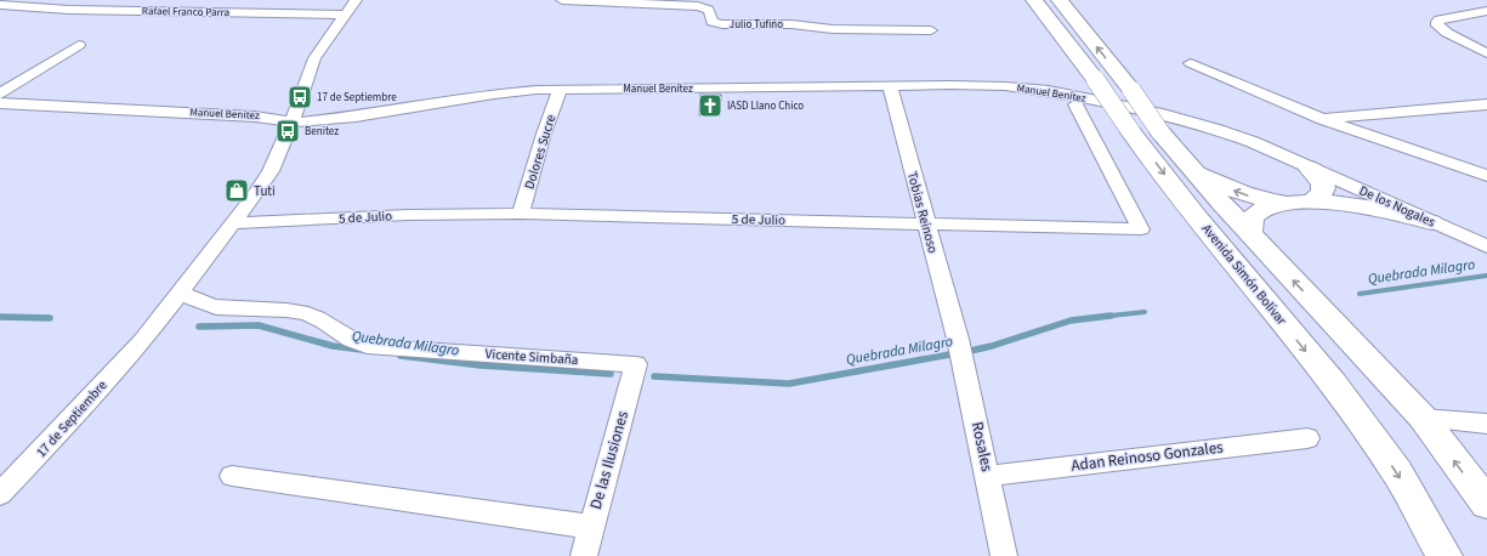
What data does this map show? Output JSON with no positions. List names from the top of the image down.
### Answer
{
  "streets": {
    "highway": ["Avenida Simón Bolívar"],
    "street": [
      "Rafael Franco Parra",
      "Julio Tufiño",
      "Manuel Benítez",
      "Dolores Sucre",
      "De los Nogales",
      "Tobias Reinoso",
      "5 de Julio",
      "Vicente Simbaña",
      "17 de Septiembre",
      "Rosales",
      "Adan Reinoso Gonzales",
      "De las Ilusiones"
    ]
  },
  "crossings": [
    ["Rafael Franco Parra", "17 de Septiembre"],
    ["Manuel Benítez", "Dolores Sucre"],
    ["Manuel Benítez", "De los Nogales"],
    ["Manuel Benítez", "Tobias Reinoso"],
    ["Manuel Benítez", "17 de Septiembre"],
    ["Dolores Sucre", "5 de Julio"],
    ["Tobias Reinoso", "5 de Julio"],
    ["Tobias Reinoso", "Rosales"],
    ["5 de Julio", "17 de Septiembre"],
    ["Vicente Simbaña", "17 de Septiembre"],
    ["Vicente Simbaña", "De las Ilusiones"],
    ["Rosales", "Adan Reinoso Gonzales"]
  ],
  "water": ["Quebrada Milagro"],
  "places": {
    "bus stop": ["17 de Septiembre", "Benitez"],
    "church": ["IASD Llano Chico"],
    "shop": ["Tuti"]
  }
}
